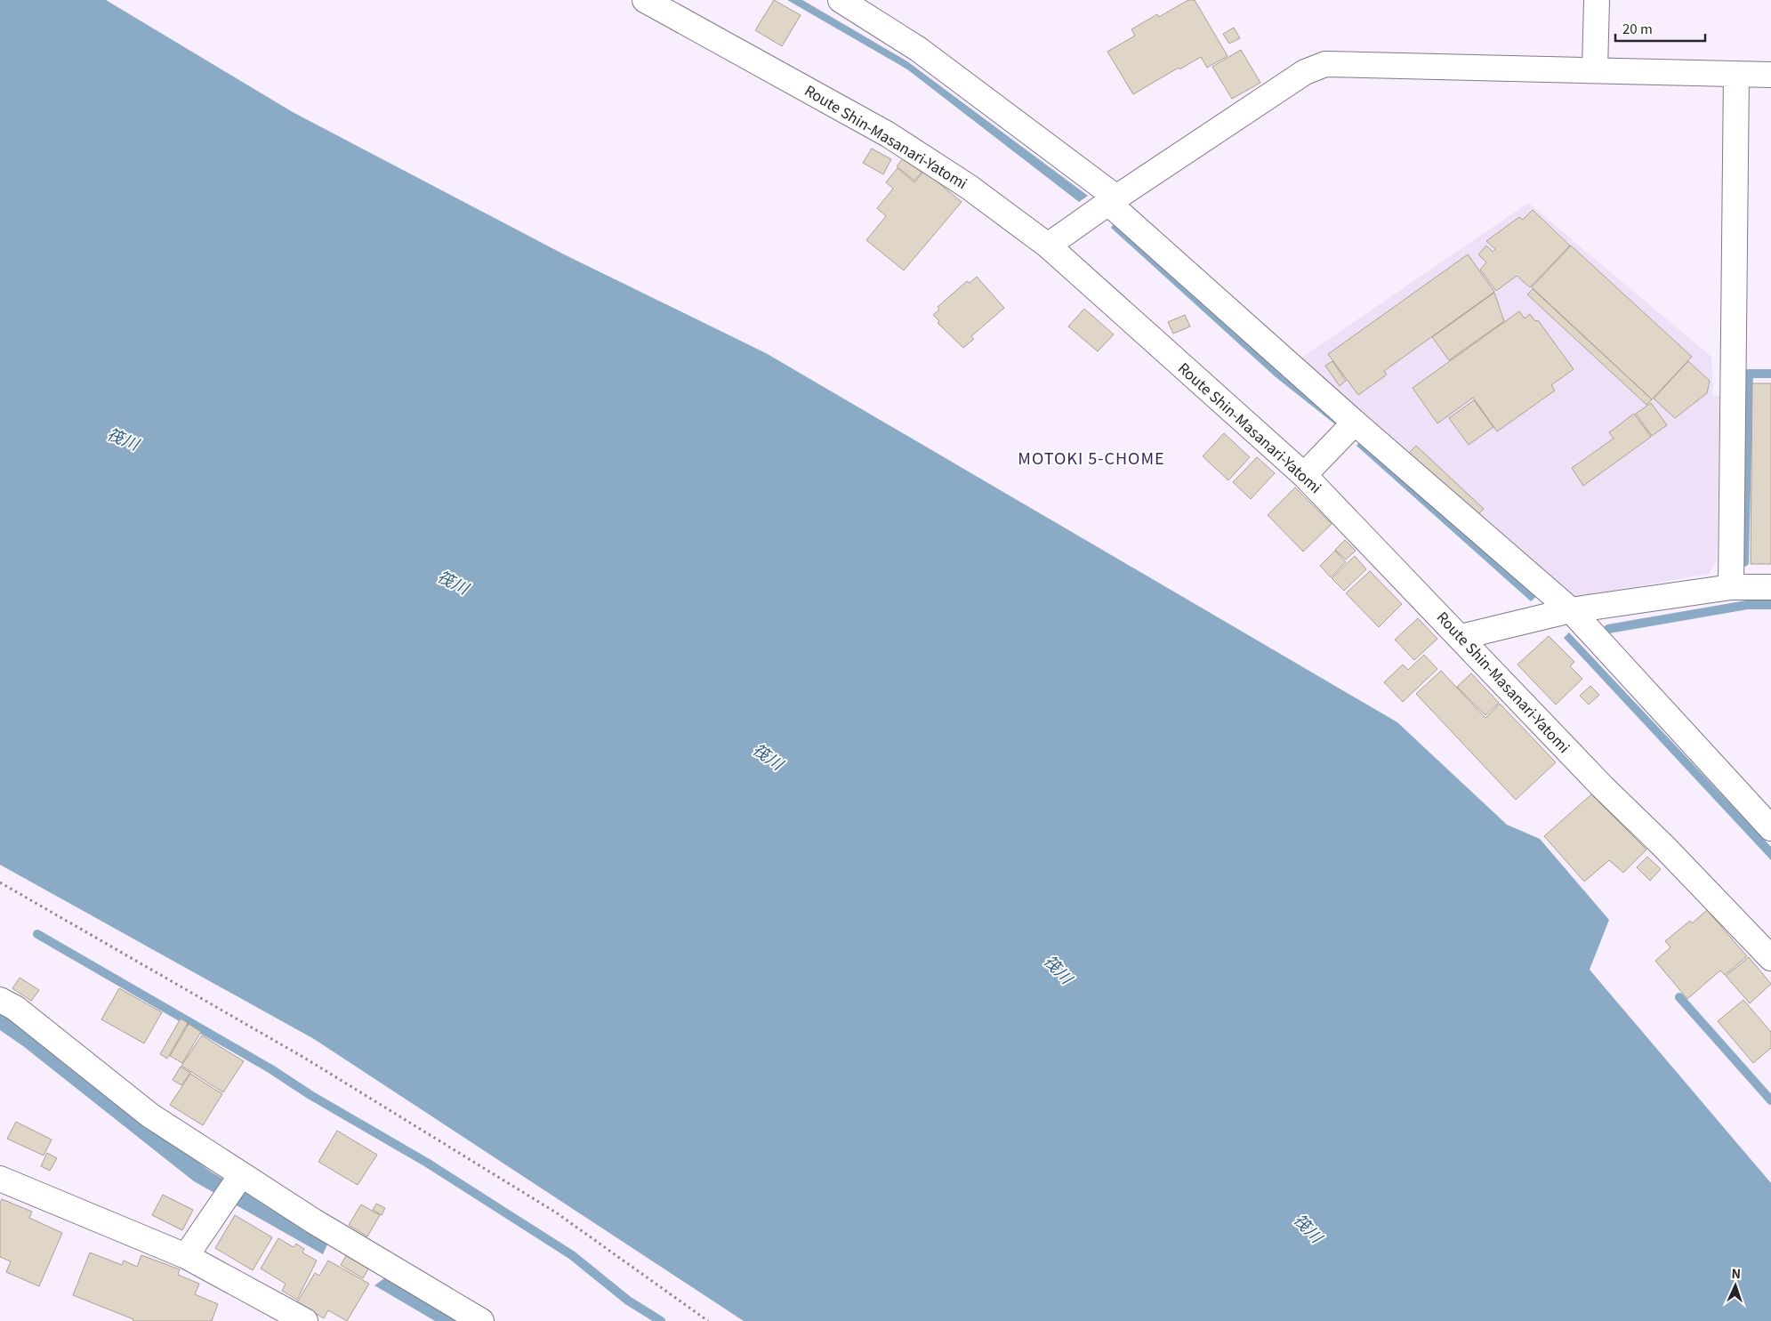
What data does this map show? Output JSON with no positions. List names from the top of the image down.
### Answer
{
  "streets": {
    "street": ["Route Shin-Masanari-Yatomi"]
  },
  "districts": ["MOTOKI 5-CHOME"],
  "water": ["筏川"],
  "scale_bar": "20 m",
  "north": "top"
}
